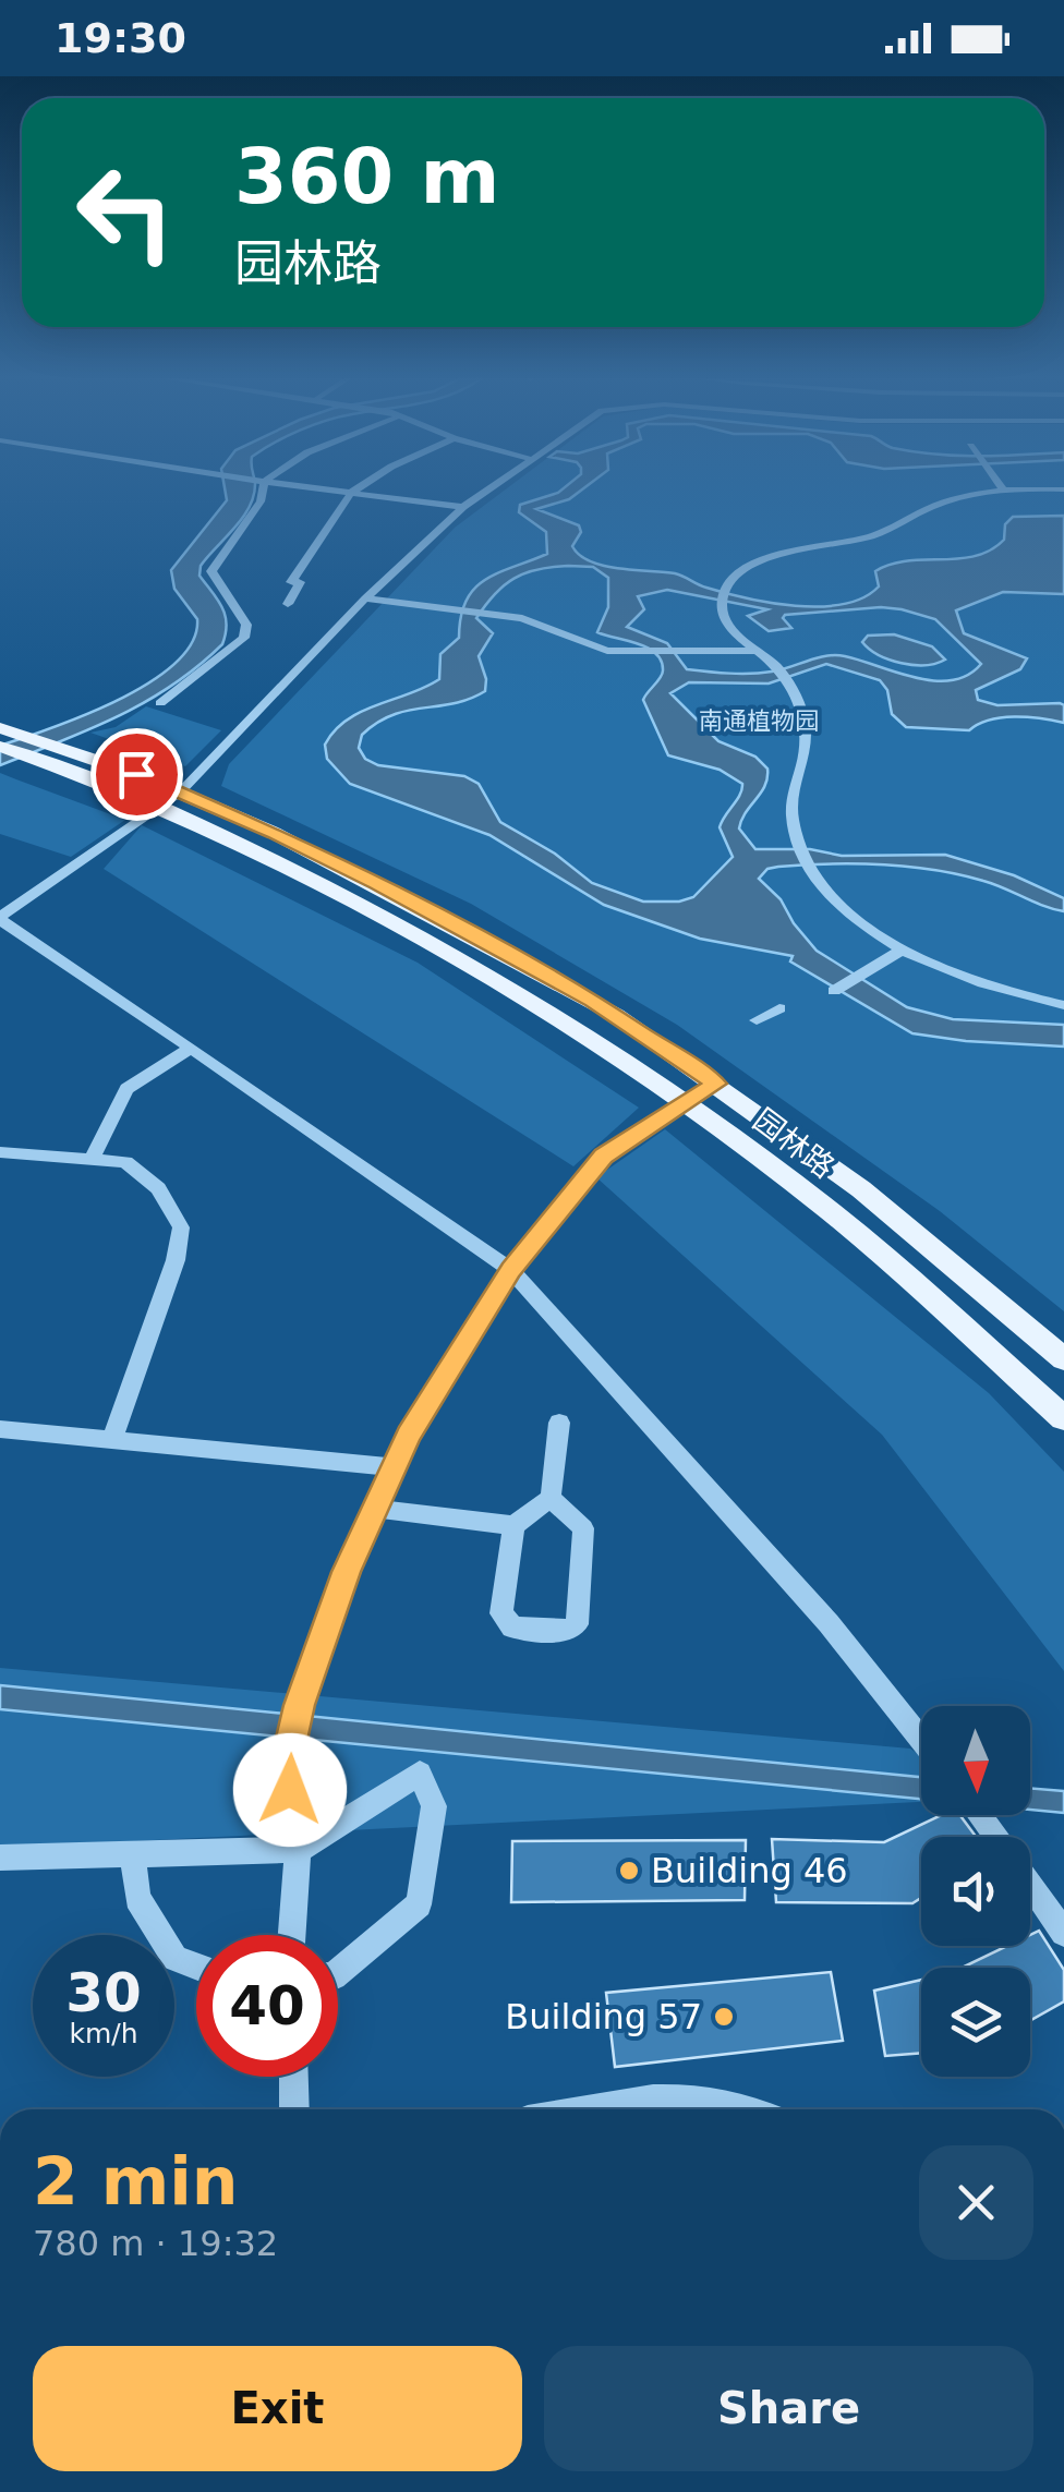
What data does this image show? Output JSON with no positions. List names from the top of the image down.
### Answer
{
  "streets": {
    "main road": ["园林路"]
  },
  "parks": ["南通植物园"],
  "places": ["Building 46", "Building 57"],
  "north": "bottom",
  "page": {
    "status": "19:30",
    "turn": ["360 m", "园林路"],
    "speed": "30 km/h",
    "limit": "40",
    "heading": ["2 min", "780 m · 19:32"],
    "buttons": ["Exit", "Share"]
  }
}
